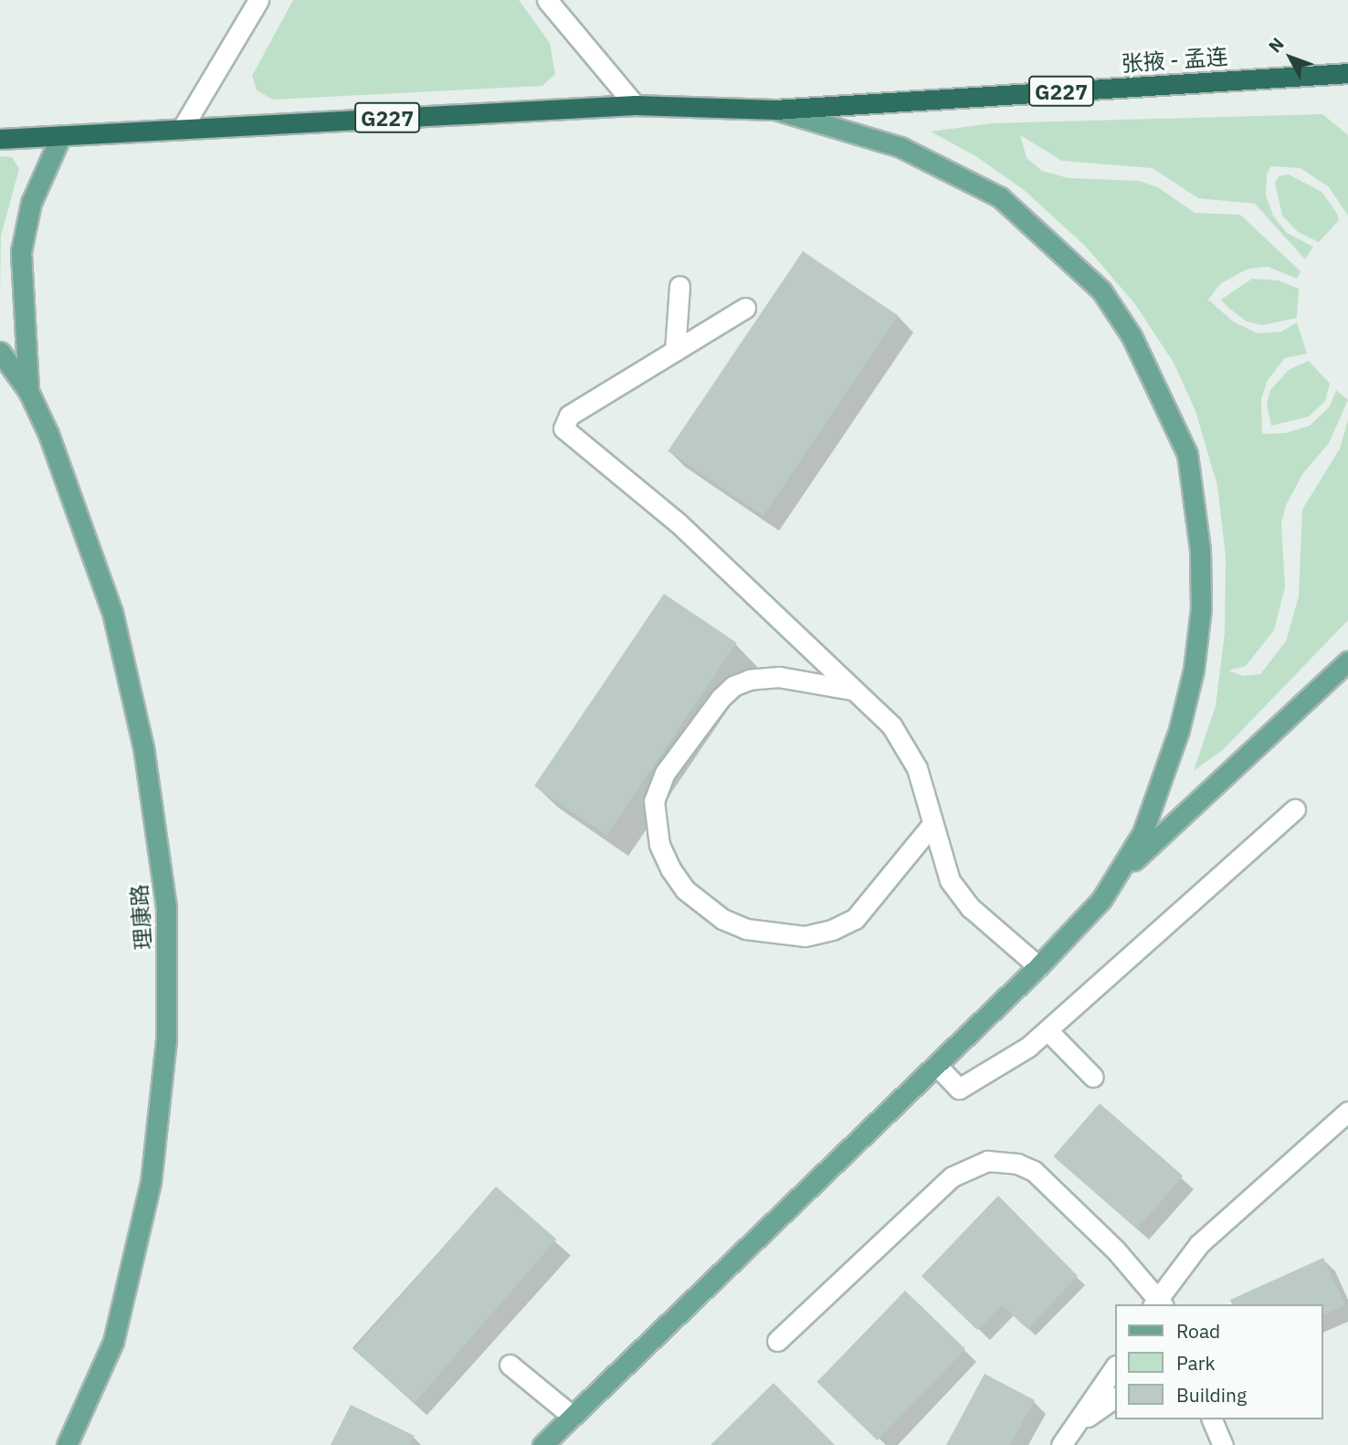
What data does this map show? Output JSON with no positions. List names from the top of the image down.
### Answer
{
  "streets": {
    "highway": ["张掖 - 孟连", "G227"],
    "main road": ["理康路"]
  },
  "crossings": [
    ["张掖 - 孟连", "G227"],
    ["G227", "理康路"]
  ],
  "legend": ["Road", "Park", "Building"],
  "north": "top left"
}
